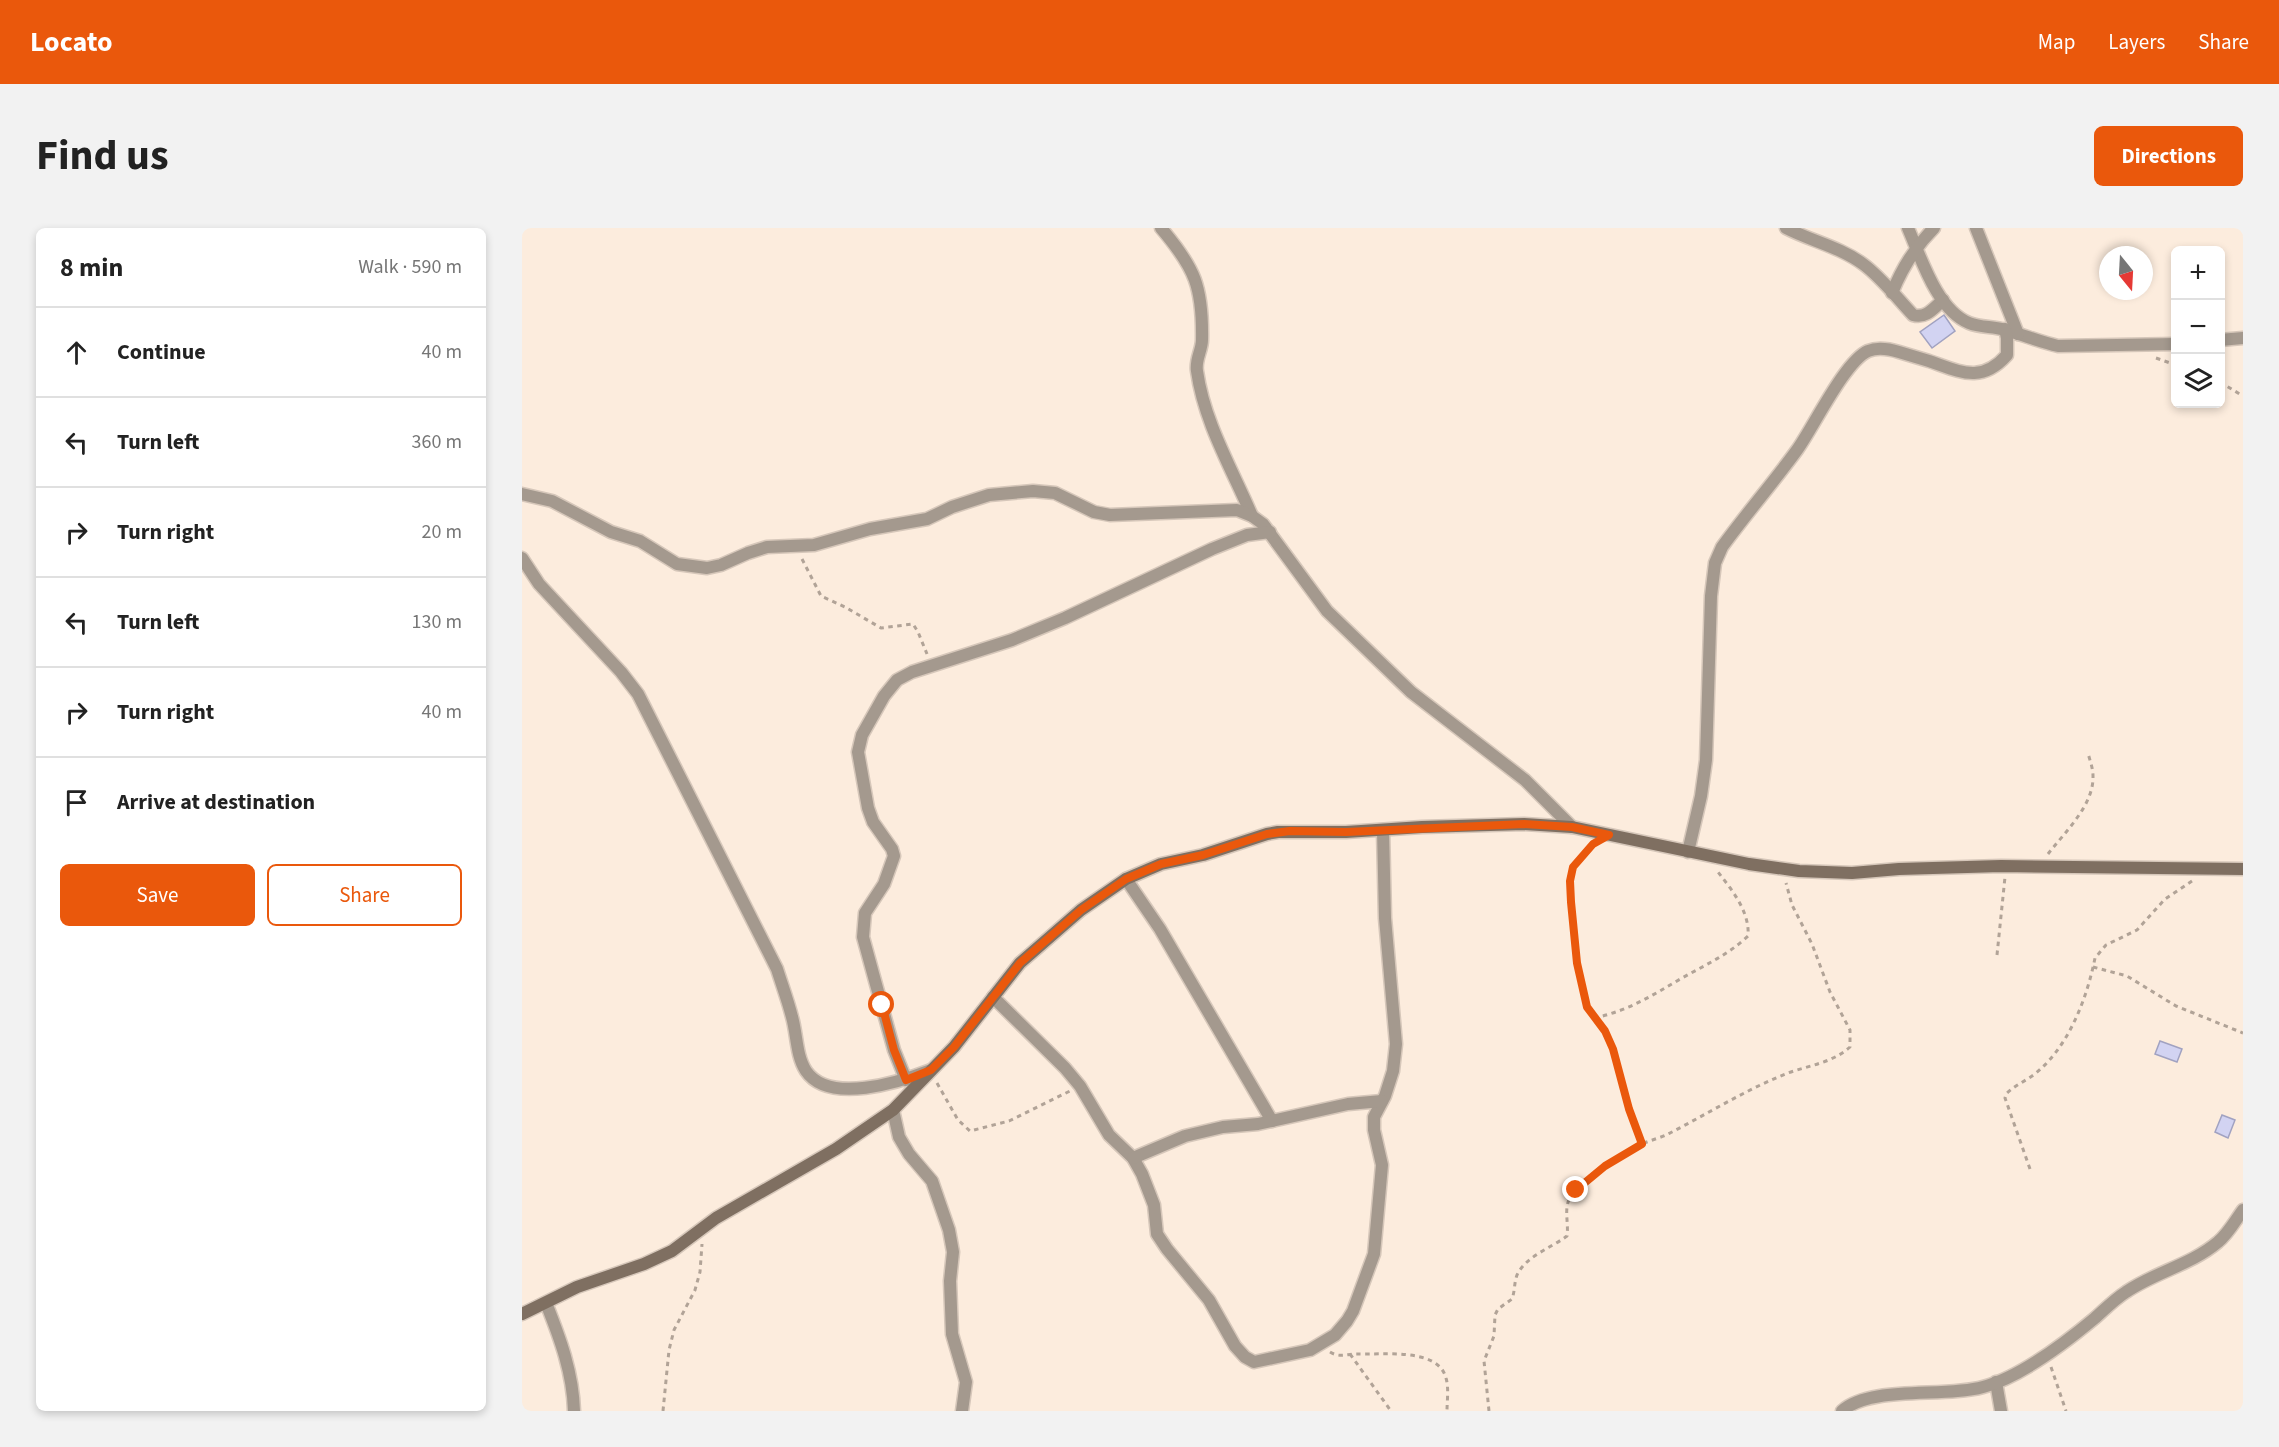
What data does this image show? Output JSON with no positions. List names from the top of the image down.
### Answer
{
  "north": "bottom",
  "page": {
    "header": "Locato",
    "nav": ["Map", "Layers", "Share"],
    "title": "Find us",
    "buttons": [
      "Directions",
      ["Save", "Share"]
    ],
    "heading": ["8 min", "Walk · 590 m"],
    "map_buttons": ["+", "−"],
    "list": [
      ["Continue", "40 m"],
      ["Turn left", "360 m"],
      ["Turn right", "20 m"],
      ["Turn left", "130 m"],
      ["Turn right", "40 m"],
      "Arrive at destination"
    ]
  }
}
